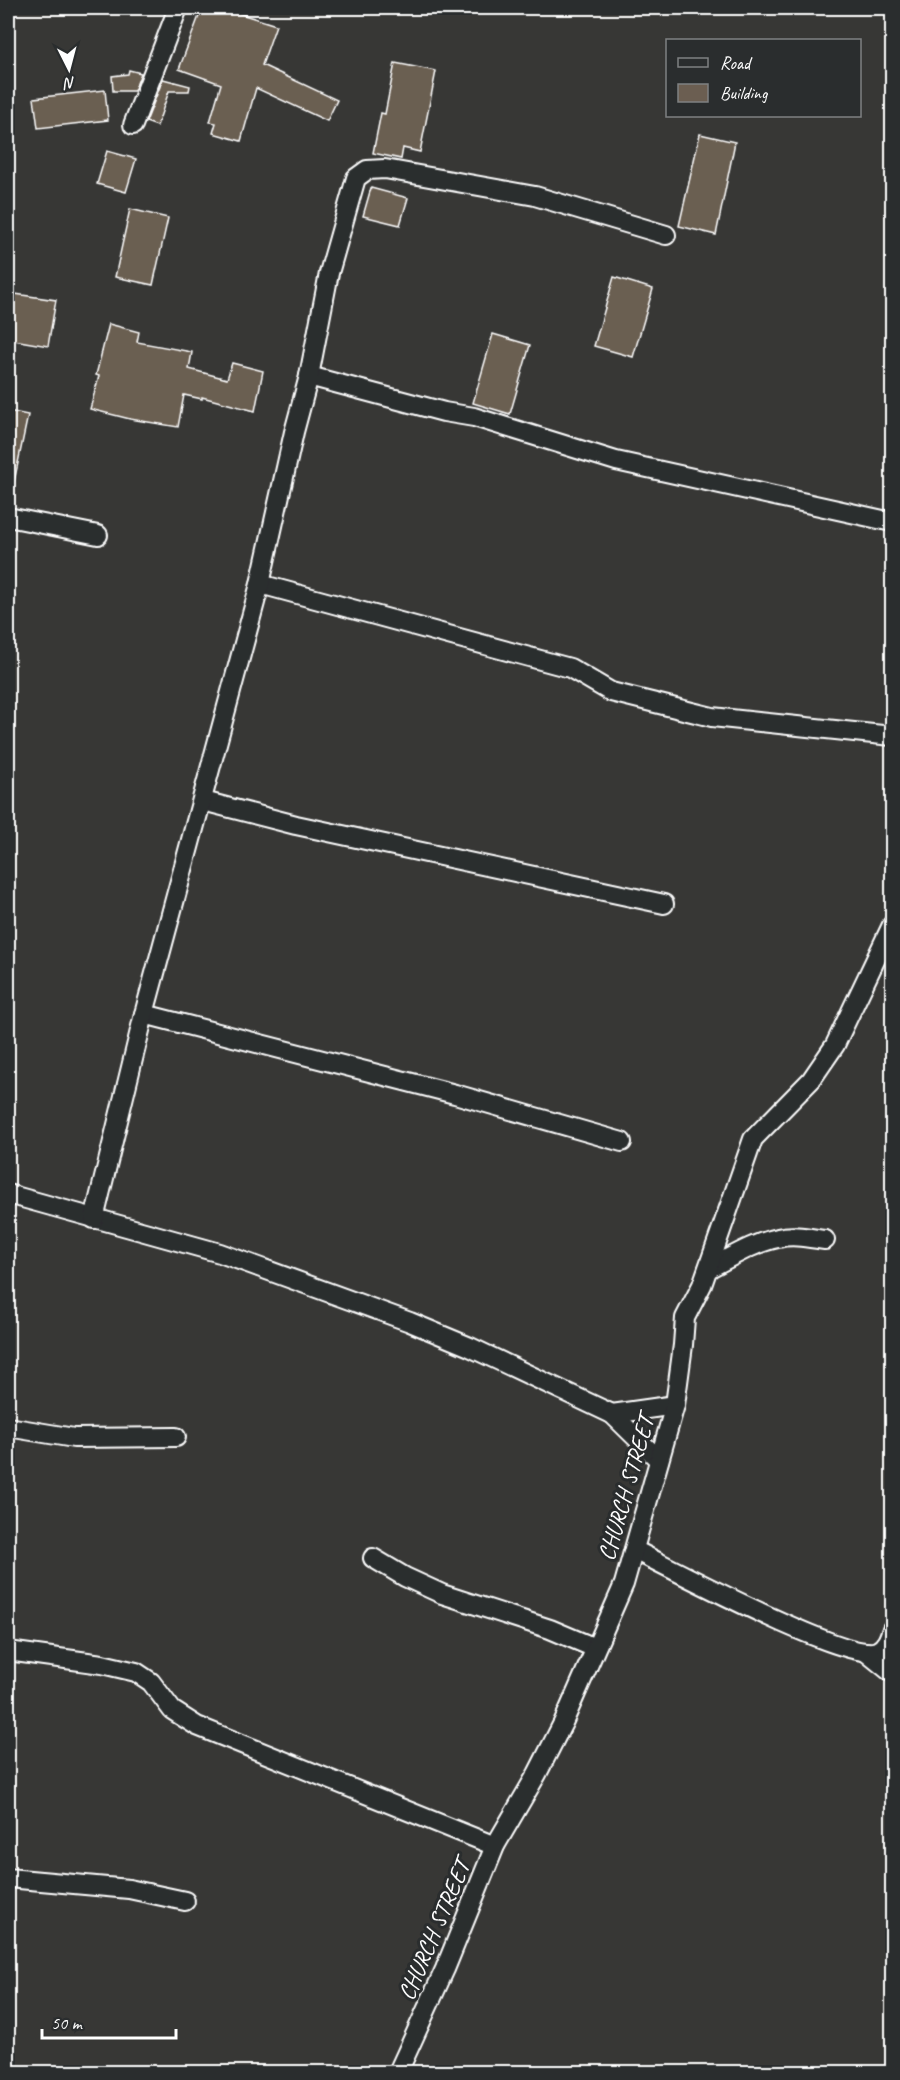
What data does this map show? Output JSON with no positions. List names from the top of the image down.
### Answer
{
  "streets": {
    "street": ["CHURCH STREET"]
  },
  "legend": ["Road", "Building"],
  "scale_bar": "50 m",
  "north": "bottom"
}
